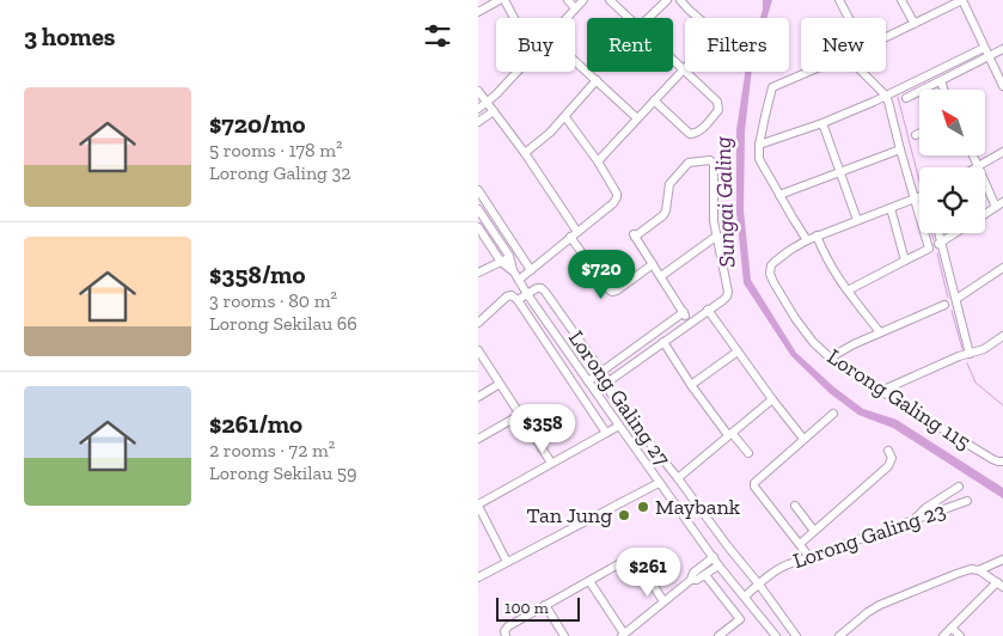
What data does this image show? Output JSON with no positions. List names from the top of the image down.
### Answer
{
  "streets": {
    "street": ["Lorong Galing 27", "Lorong Galing 115", "Lorong Galing 23"]
  },
  "water": ["Sungai Galing"],
  "places": ["Maybank", "Tan Jung"],
  "scale_bar": "100 m",
  "north": "top left",
  "page": {
    "heading": "3 homes",
    "chip": [
      "Buy",
      "Rent",
      "Filters",
      "New"
    ],
    "list": [
      {
        "name": "$720/mo",
        "note": "5 rooms · 178 m² · Lorong Galing 32"
      },
      {
        "name": "$358/mo",
        "note": "3 rooms · 80 m² · Lorong Sekilau 66"
      },
      {
        "name": "$261/mo",
        "note": "2 rooms · 72 m² · Lorong Sekilau 59"
      }
    ],
    "price": ["$720", "$358", "$261"],
    "scale": "100 m"
  }
}
